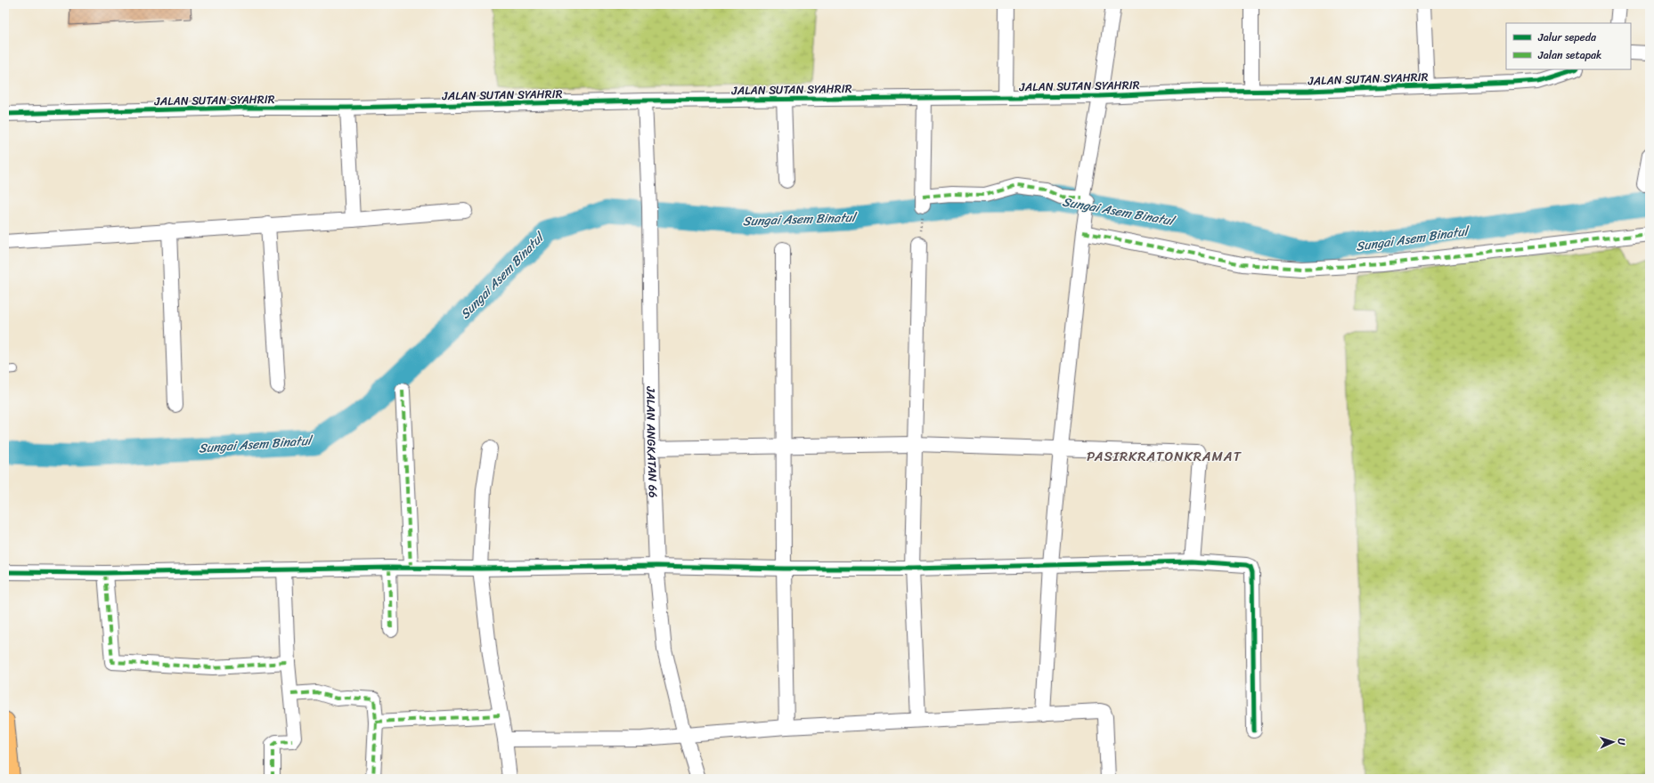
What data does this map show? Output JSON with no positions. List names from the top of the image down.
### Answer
{
  "streets": {
    "street": ["JALAN SUTAN SYAHRIR", "JALAN ANGKATAN 66"]
  },
  "crossings": [
    ["JALAN SUTAN SYAHRIR", "JALAN ANGKATAN 66"]
  ],
  "districts": ["PASIRKRATONKRAMAT"],
  "water": ["Sungai Asem Binatul"],
  "legend": ["Jalur sepeda", "Jalan setapak"],
  "north": "right"
}
